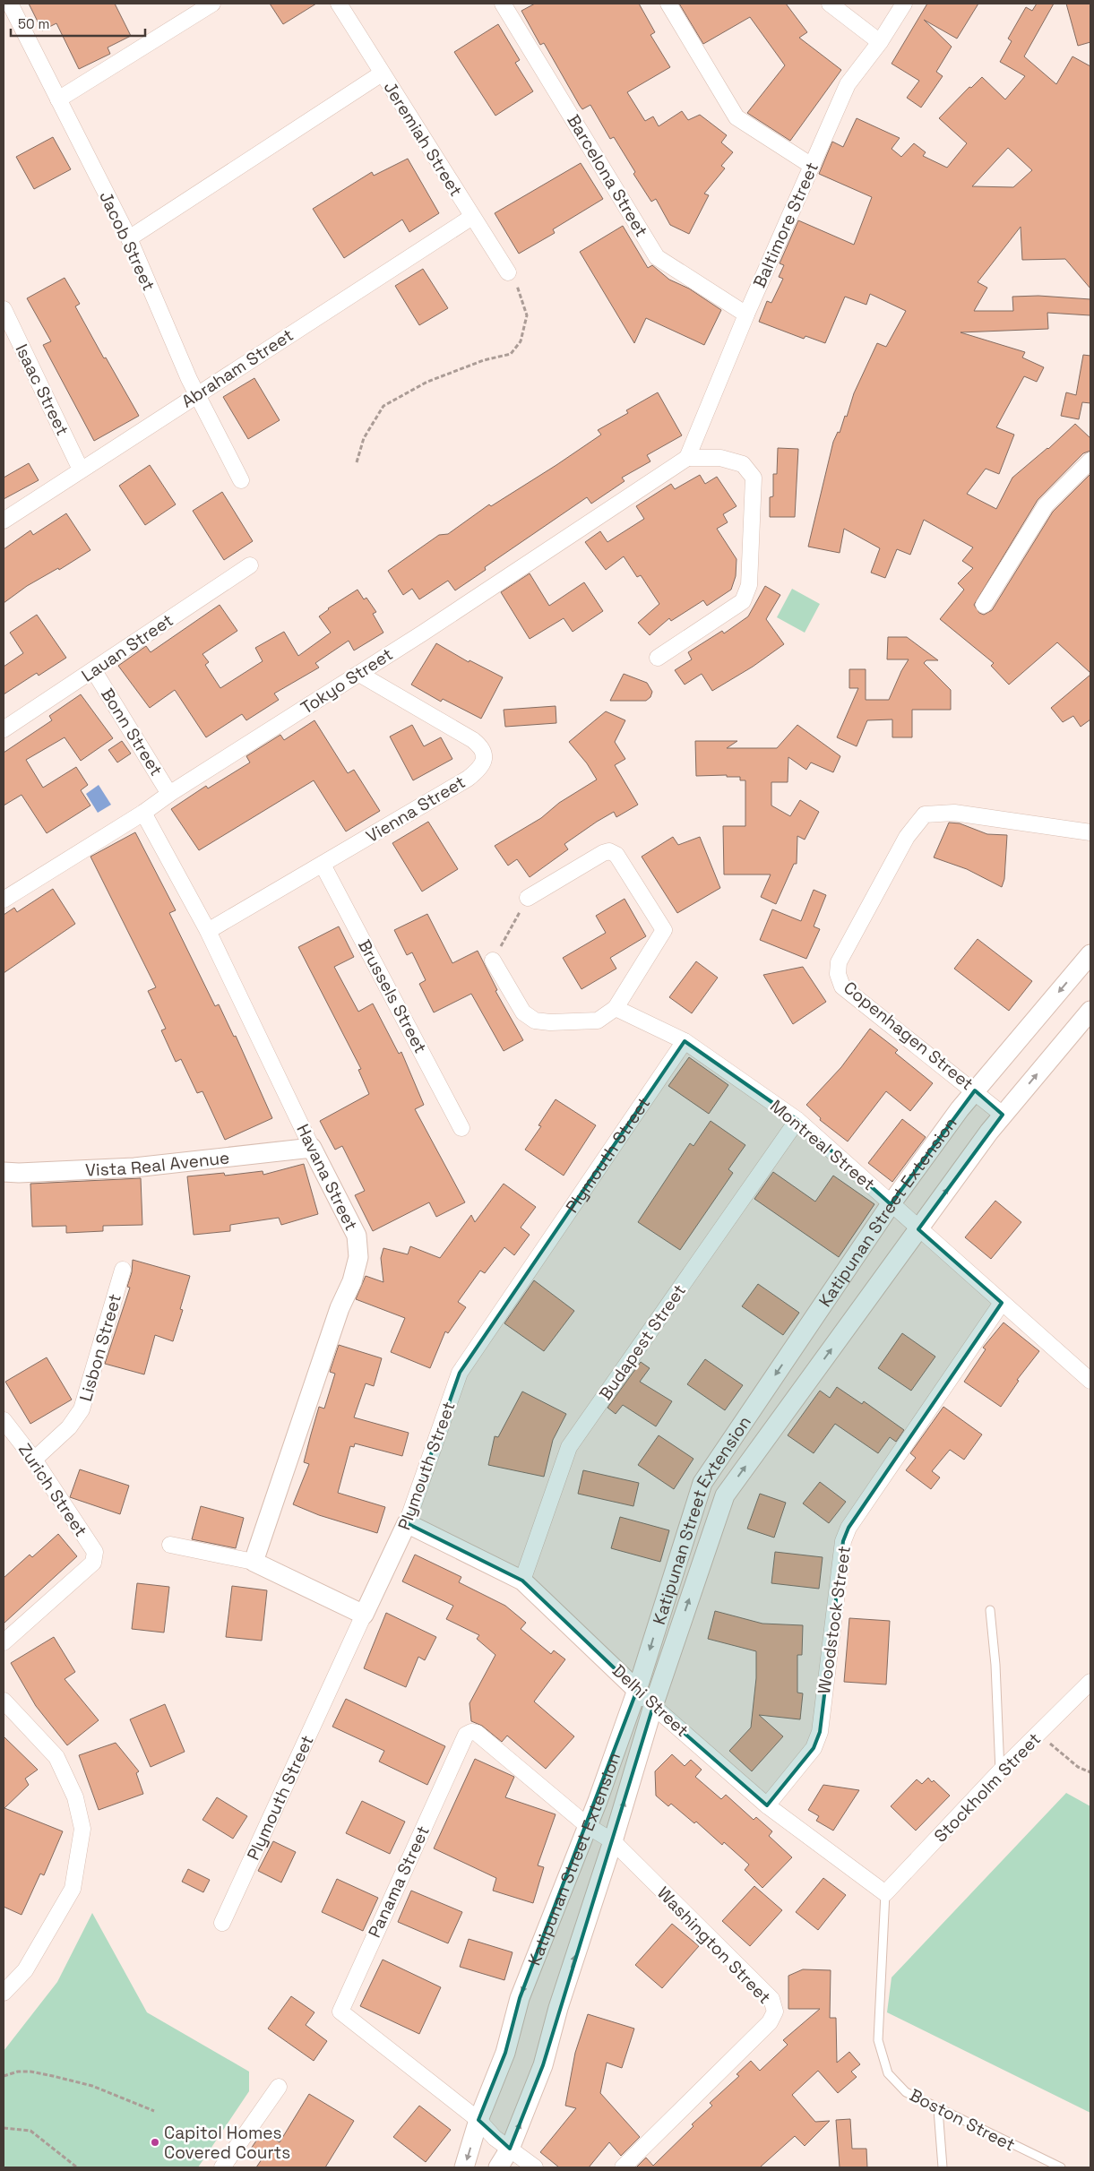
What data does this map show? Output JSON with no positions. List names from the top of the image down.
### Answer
{
  "streets": {
    "street": [
      "Jeremiah Street",
      "Barcelona Street",
      "Baltimore Street",
      "Jacob Street",
      "Abraham Street",
      "Isaac Street",
      "Lauan Street",
      "Tokyo Street",
      "Bonn Street",
      "Vienna Street",
      "Brussels Street",
      "Copenhagen Street",
      "Montreal Street",
      "Plymouth Street",
      "Vista Real Avenue",
      "Havana Street",
      "Katipunan Street Extension",
      "Budapest Street",
      "Lisbon Street",
      "Zurich Street",
      "Woodstock Street",
      "Delhi Street",
      "Stockholm Street",
      "Panama Street",
      "Washington Street"
    ],
    "lane": ["Boston Street"]
  },
  "crossings": [
    ["Jeremiah Street", "Abraham Street"],
    ["Barcelona Street", "Baltimore Street"],
    ["Baltimore Street", "Tokyo Street"],
    ["Jacob Street", "Abraham Street"],
    ["Abraham Street", "Isaac Street"],
    ["Lauan Street", "Bonn Street"],
    ["Tokyo Street", "Bonn Street"],
    ["Tokyo Street", "Vienna Street"],
    ["Tokyo Street", "Havana Street"],
    ["Vienna Street", "Brussels Street"],
    ["Vienna Street", "Havana Street"],
    ["Copenhagen Street", "Katipunan Street Extension"],
    ["Montreal Street", "Plymouth Street"],
    ["Montreal Street", "Katipunan Street Extension"],
    ["Montreal Street", "Budapest Street"],
    ["Montreal Street", "Woodstock Street"],
    ["Plymouth Street", "Delhi Street"],
    ["Vista Real Avenue", "Havana Street"],
    ["Katipunan Street Extension", "Delhi Street"],
    ["Katipunan Street Extension", "Panama Street"],
    ["Katipunan Street Extension", "Washington Street"],
    ["Budapest Street", "Delhi Street"],
    ["Lisbon Street", "Zurich Street"],
    ["Woodstock Street", "Delhi Street"],
    ["Delhi Street", "Stockholm Street"],
    ["Delhi Street", "Boston Street"],
    ["Stockholm Street", "Boston Street"],
    ["Panama Street", "Washington Street"]
  ],
  "places": ["Capitol Homes Covered Courts"],
  "scale_bar": "50 m"
}
